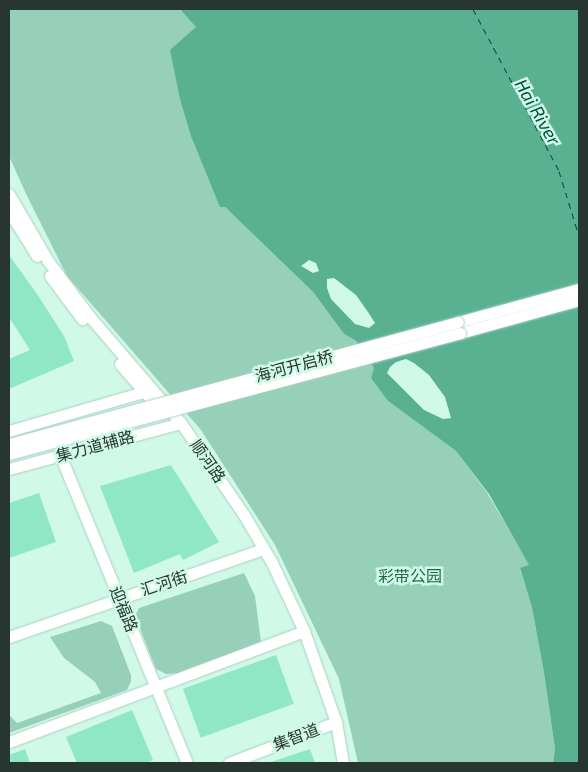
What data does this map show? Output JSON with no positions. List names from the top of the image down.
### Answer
{
  "streets": {
    "street": [
      "海河开启桥",
      "集力道辅路",
      "顺河路",
      "汇河街",
      "迎福路",
      "集智道"
    ]
  },
  "crossings": [
    ["集力道辅路", "顺河路"],
    ["集力道辅路", "迎福路"],
    ["顺河路", "汇河街"],
    ["顺河路", "集智道"],
    ["汇河街", "迎福路"]
  ],
  "water": ["Hai River"],
  "parks": ["彩带公园"]
}
